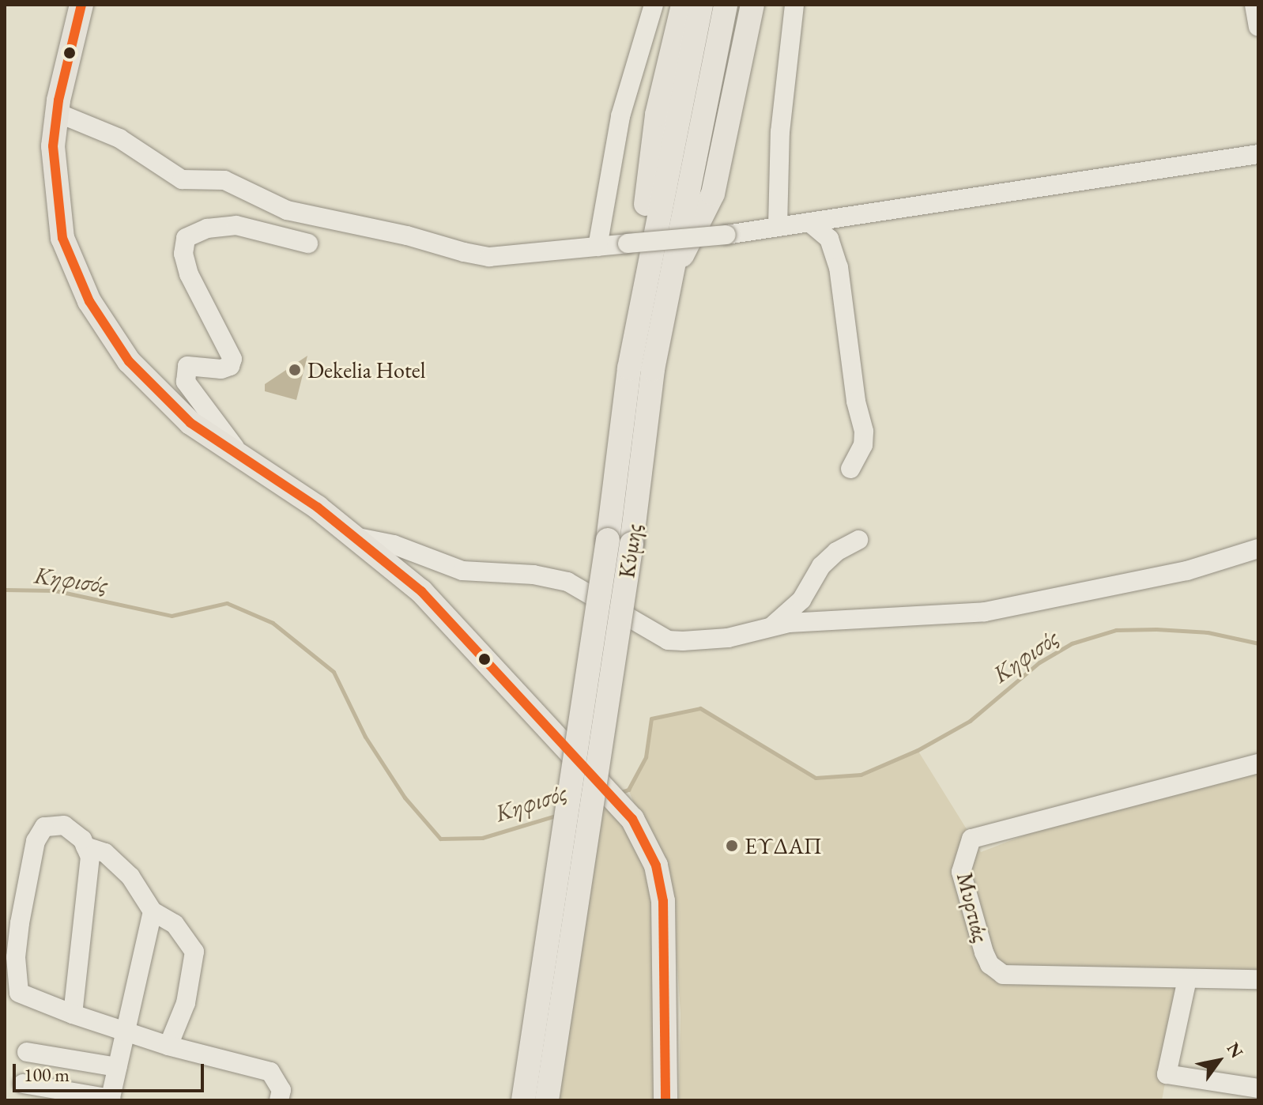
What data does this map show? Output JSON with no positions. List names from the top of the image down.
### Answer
{
  "streets": {
    "main road": ["Κύμης"],
    "street": ["Μυρτιάς"]
  },
  "water": ["Κηφισός"],
  "places": ["Dekelia Hotel", "ΕΥΔΑΠ"],
  "scale_bar": "100 m",
  "north": "top right"
}
